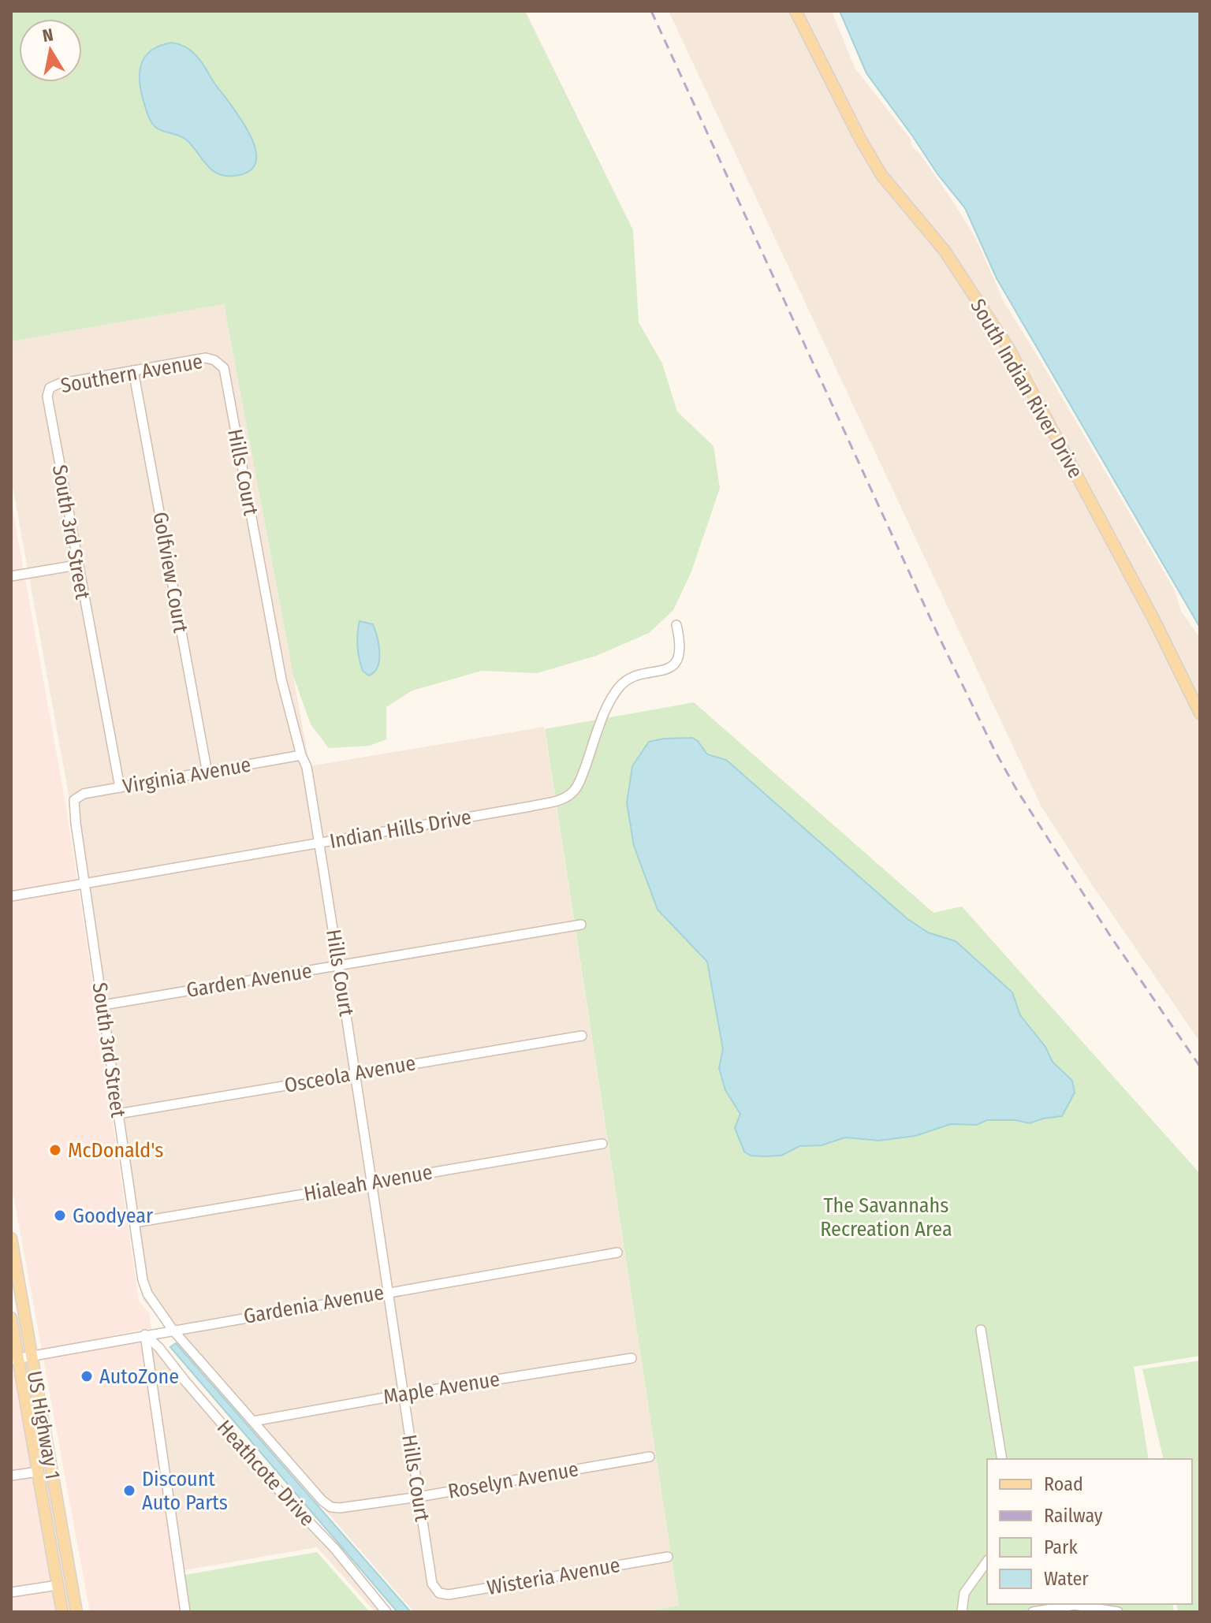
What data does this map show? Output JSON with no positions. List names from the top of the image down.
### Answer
{
  "streets": {
    "main road": ["South Indian River Drive", "US Highway 1"],
    "street": [
      "Southern Avenue",
      "Hills Court",
      "South 3rd Street",
      "Golfview Court",
      "Virginia Avenue",
      "Indian Hills Drive",
      "Garden Avenue",
      "Osceola Avenue",
      "Hialeah Avenue",
      "Gardenia Avenue",
      "Maple Avenue",
      "Heathcote Drive",
      "Roselyn Avenue",
      "Wisteria Avenue"
    ]
  },
  "crossings": [
    ["Southern Avenue", "Hills Court"],
    ["Southern Avenue", "South 3rd Street"],
    ["Southern Avenue", "Golfview Court"],
    ["Hills Court", "Virginia Avenue"],
    ["Hills Court", "Indian Hills Drive"],
    ["Hills Court", "Garden Avenue"],
    ["Hills Court", "Osceola Avenue"],
    ["Hills Court", "Hialeah Avenue"],
    ["Hills Court", "Gardenia Avenue"],
    ["Hills Court", "Maple Avenue"],
    ["Hills Court", "Roselyn Avenue"],
    ["Hills Court", "Wisteria Avenue"],
    ["South 3rd Street", "Virginia Avenue"],
    ["South 3rd Street", "Indian Hills Drive"],
    ["South 3rd Street", "Garden Avenue"],
    ["South 3rd Street", "Osceola Avenue"],
    ["South 3rd Street", "Hialeah Avenue"],
    ["South 3rd Street", "Gardenia Avenue"],
    ["South 3rd Street", "Maple Avenue"],
    ["South 3rd Street", "Roselyn Avenue"],
    ["Golfview Court", "Virginia Avenue"],
    ["Gardenia Avenue", "US Highway 1"],
    ["Gardenia Avenue", "Heathcote Drive"]
  ],
  "parks": ["The Savannahs Recreation Area"],
  "places": [
    "McDonald's",
    "Goodyear",
    "AutoZone",
    "Discount Auto Parts"
  ],
  "legend": [
    "Road",
    "Railway",
    "Park",
    "Water"
  ],
  "north": "top"
}
